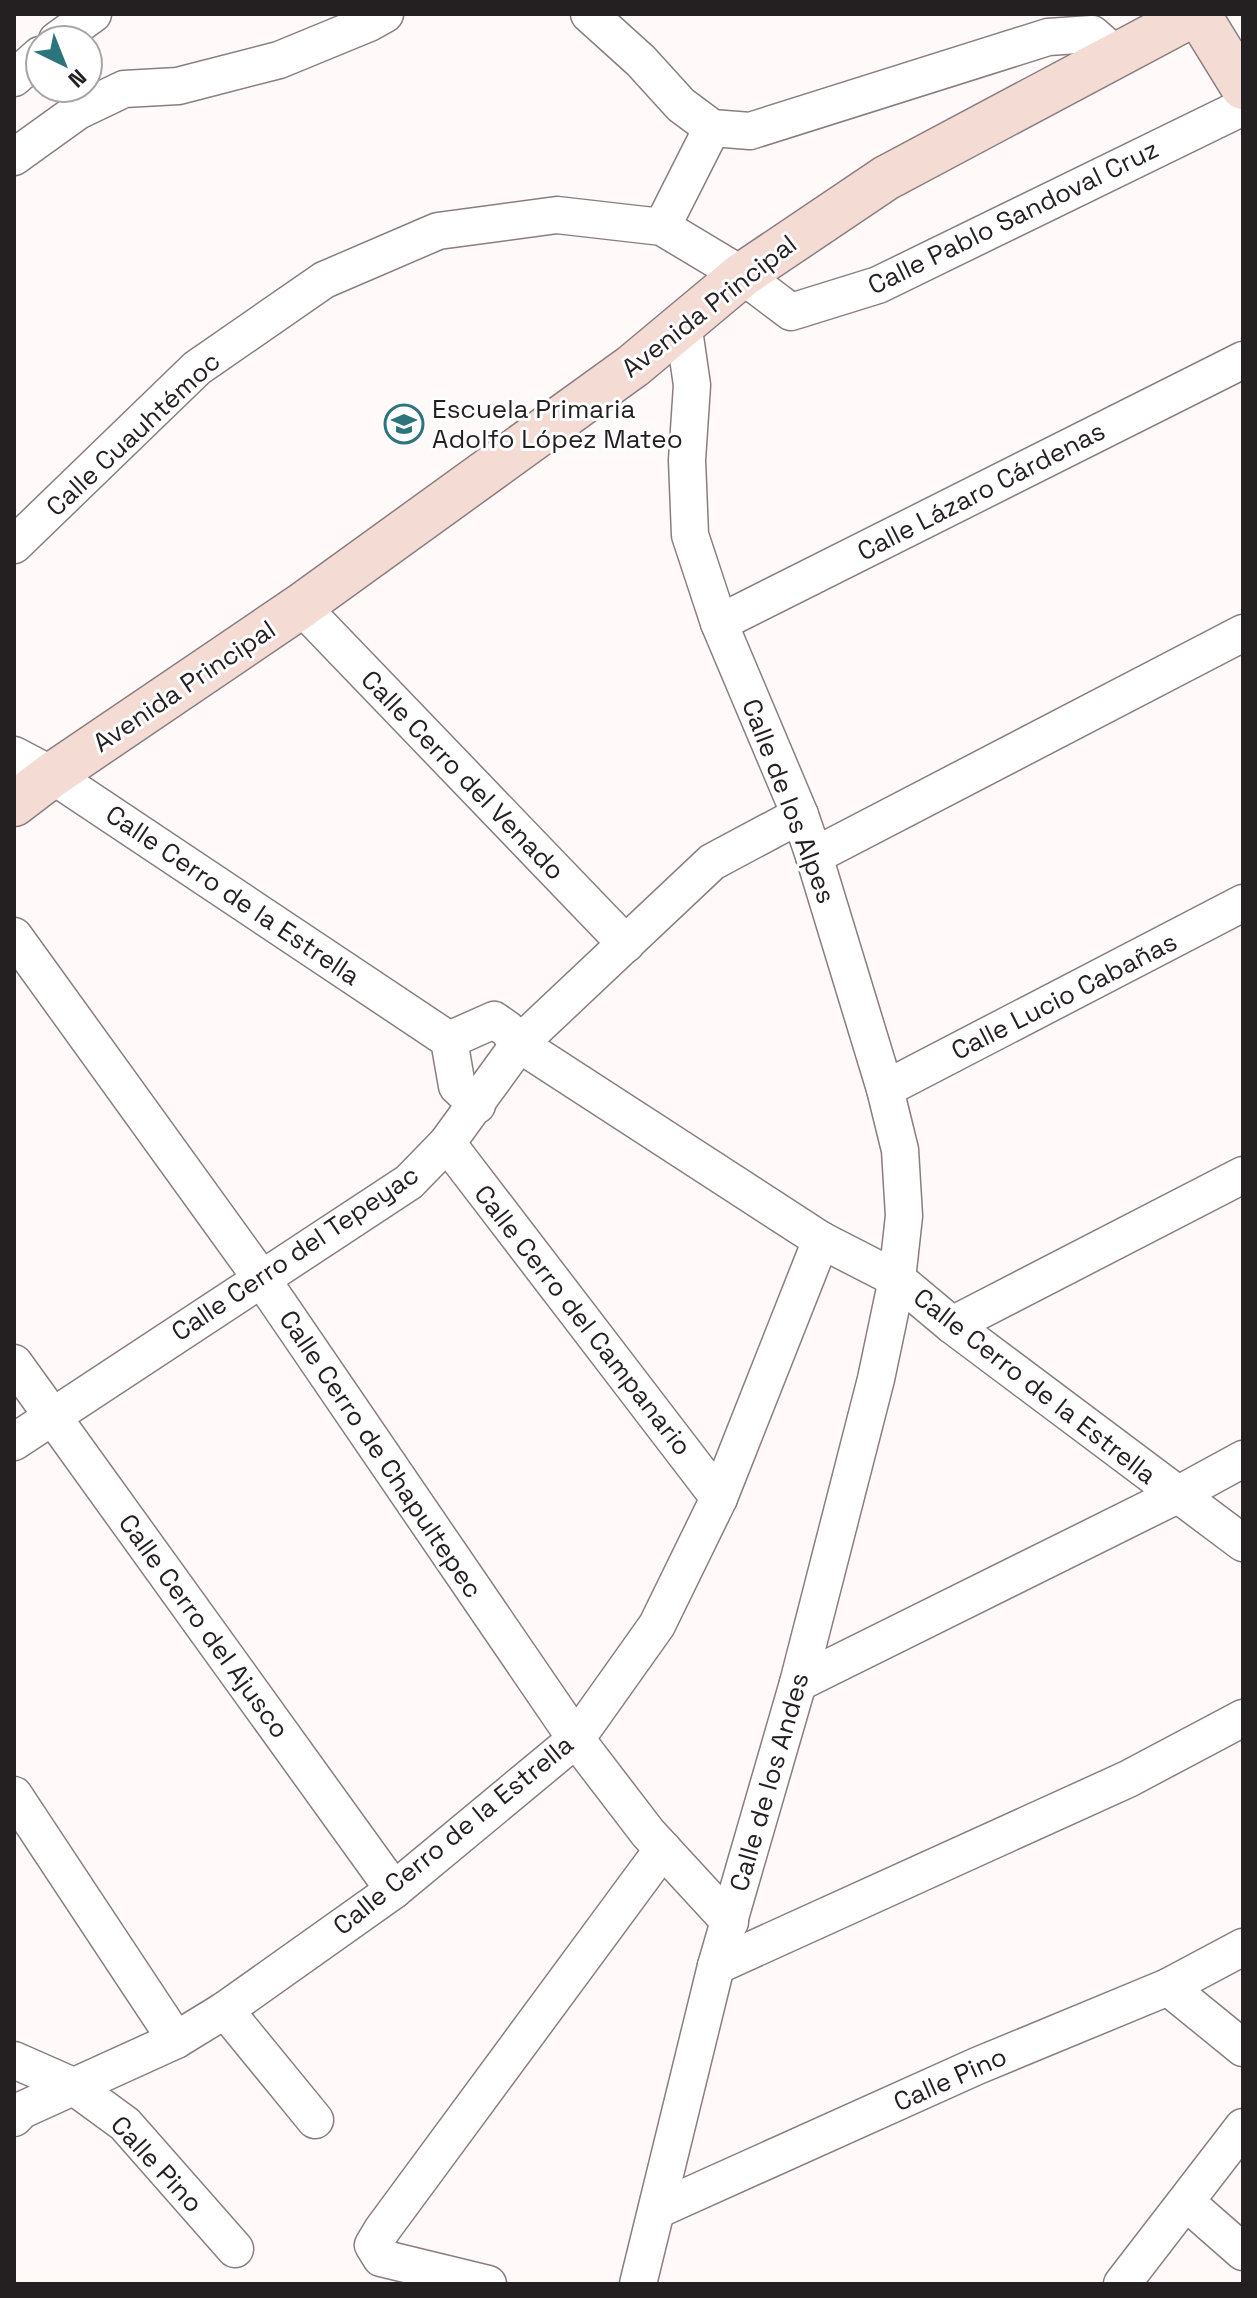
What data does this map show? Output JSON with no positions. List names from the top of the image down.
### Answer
{
  "streets": {
    "street": [
      "Calle Pablo Sandoval Cruz",
      "Avenida Principal",
      "Calle Cuauhtémoc",
      "Calle Lázaro Cárdenas",
      "Calle Cerro del Venado",
      "Calle de los Alpes",
      "Calle Cerro de la Estrella",
      "Calle Lucio Cabañas",
      "Calle Cerro del Tepeyac",
      "Calle Cerro del Campanario",
      "Calle Cerro de Chapultepec",
      "Calle Cerro del Ajusco",
      "Calle de los Andes",
      "Calle Pino"
    ]
  },
  "crossings": [
    ["Calle Pablo Sandoval Cruz", "Avenida Principal"],
    ["Avenida Principal", "Calle Cerro del Venado"],
    ["Avenida Principal", "Calle de los Alpes"],
    ["Avenida Principal", "Calle Cerro de la Estrella"],
    ["Calle Lázaro Cárdenas", "Calle de los Alpes"],
    ["Calle Cerro del Venado", "Calle Cerro del Tepeyac"],
    ["Calle de los Alpes", "Calle Cerro de la Estrella"],
    ["Calle de los Alpes", "Calle Lucio Cabañas"],
    ["Calle de los Alpes", "Calle Cerro del Tepeyac"],
    ["Calle de los Alpes", "Calle de los Andes"],
    ["Calle Cerro de la Estrella", "Calle Cerro del Tepeyac"],
    ["Calle Cerro de la Estrella", "Calle Cerro del Campanario"],
    ["Calle Cerro de la Estrella", "Calle Cerro de Chapultepec"],
    ["Calle Cerro de la Estrella", "Calle Cerro del Ajusco"],
    ["Calle Cerro de la Estrella", "Calle de los Andes"],
    ["Calle Cerro de la Estrella", "Calle Pino"],
    ["Calle Cerro del Tepeyac", "Calle Cerro del Campanario"],
    ["Calle Cerro del Tepeyac", "Calle Cerro de Chapultepec"],
    ["Calle Cerro del Tepeyac", "Calle Cerro del Ajusco"],
    ["Calle Cerro de Chapultepec", "Calle de los Andes"],
    ["Calle de los Andes", "Calle Pino"]
  ],
  "places": {
    "school or university": ["Escuela Primaria Adolfo López Mateo"]
  },
  "north": "bottom right"
}
